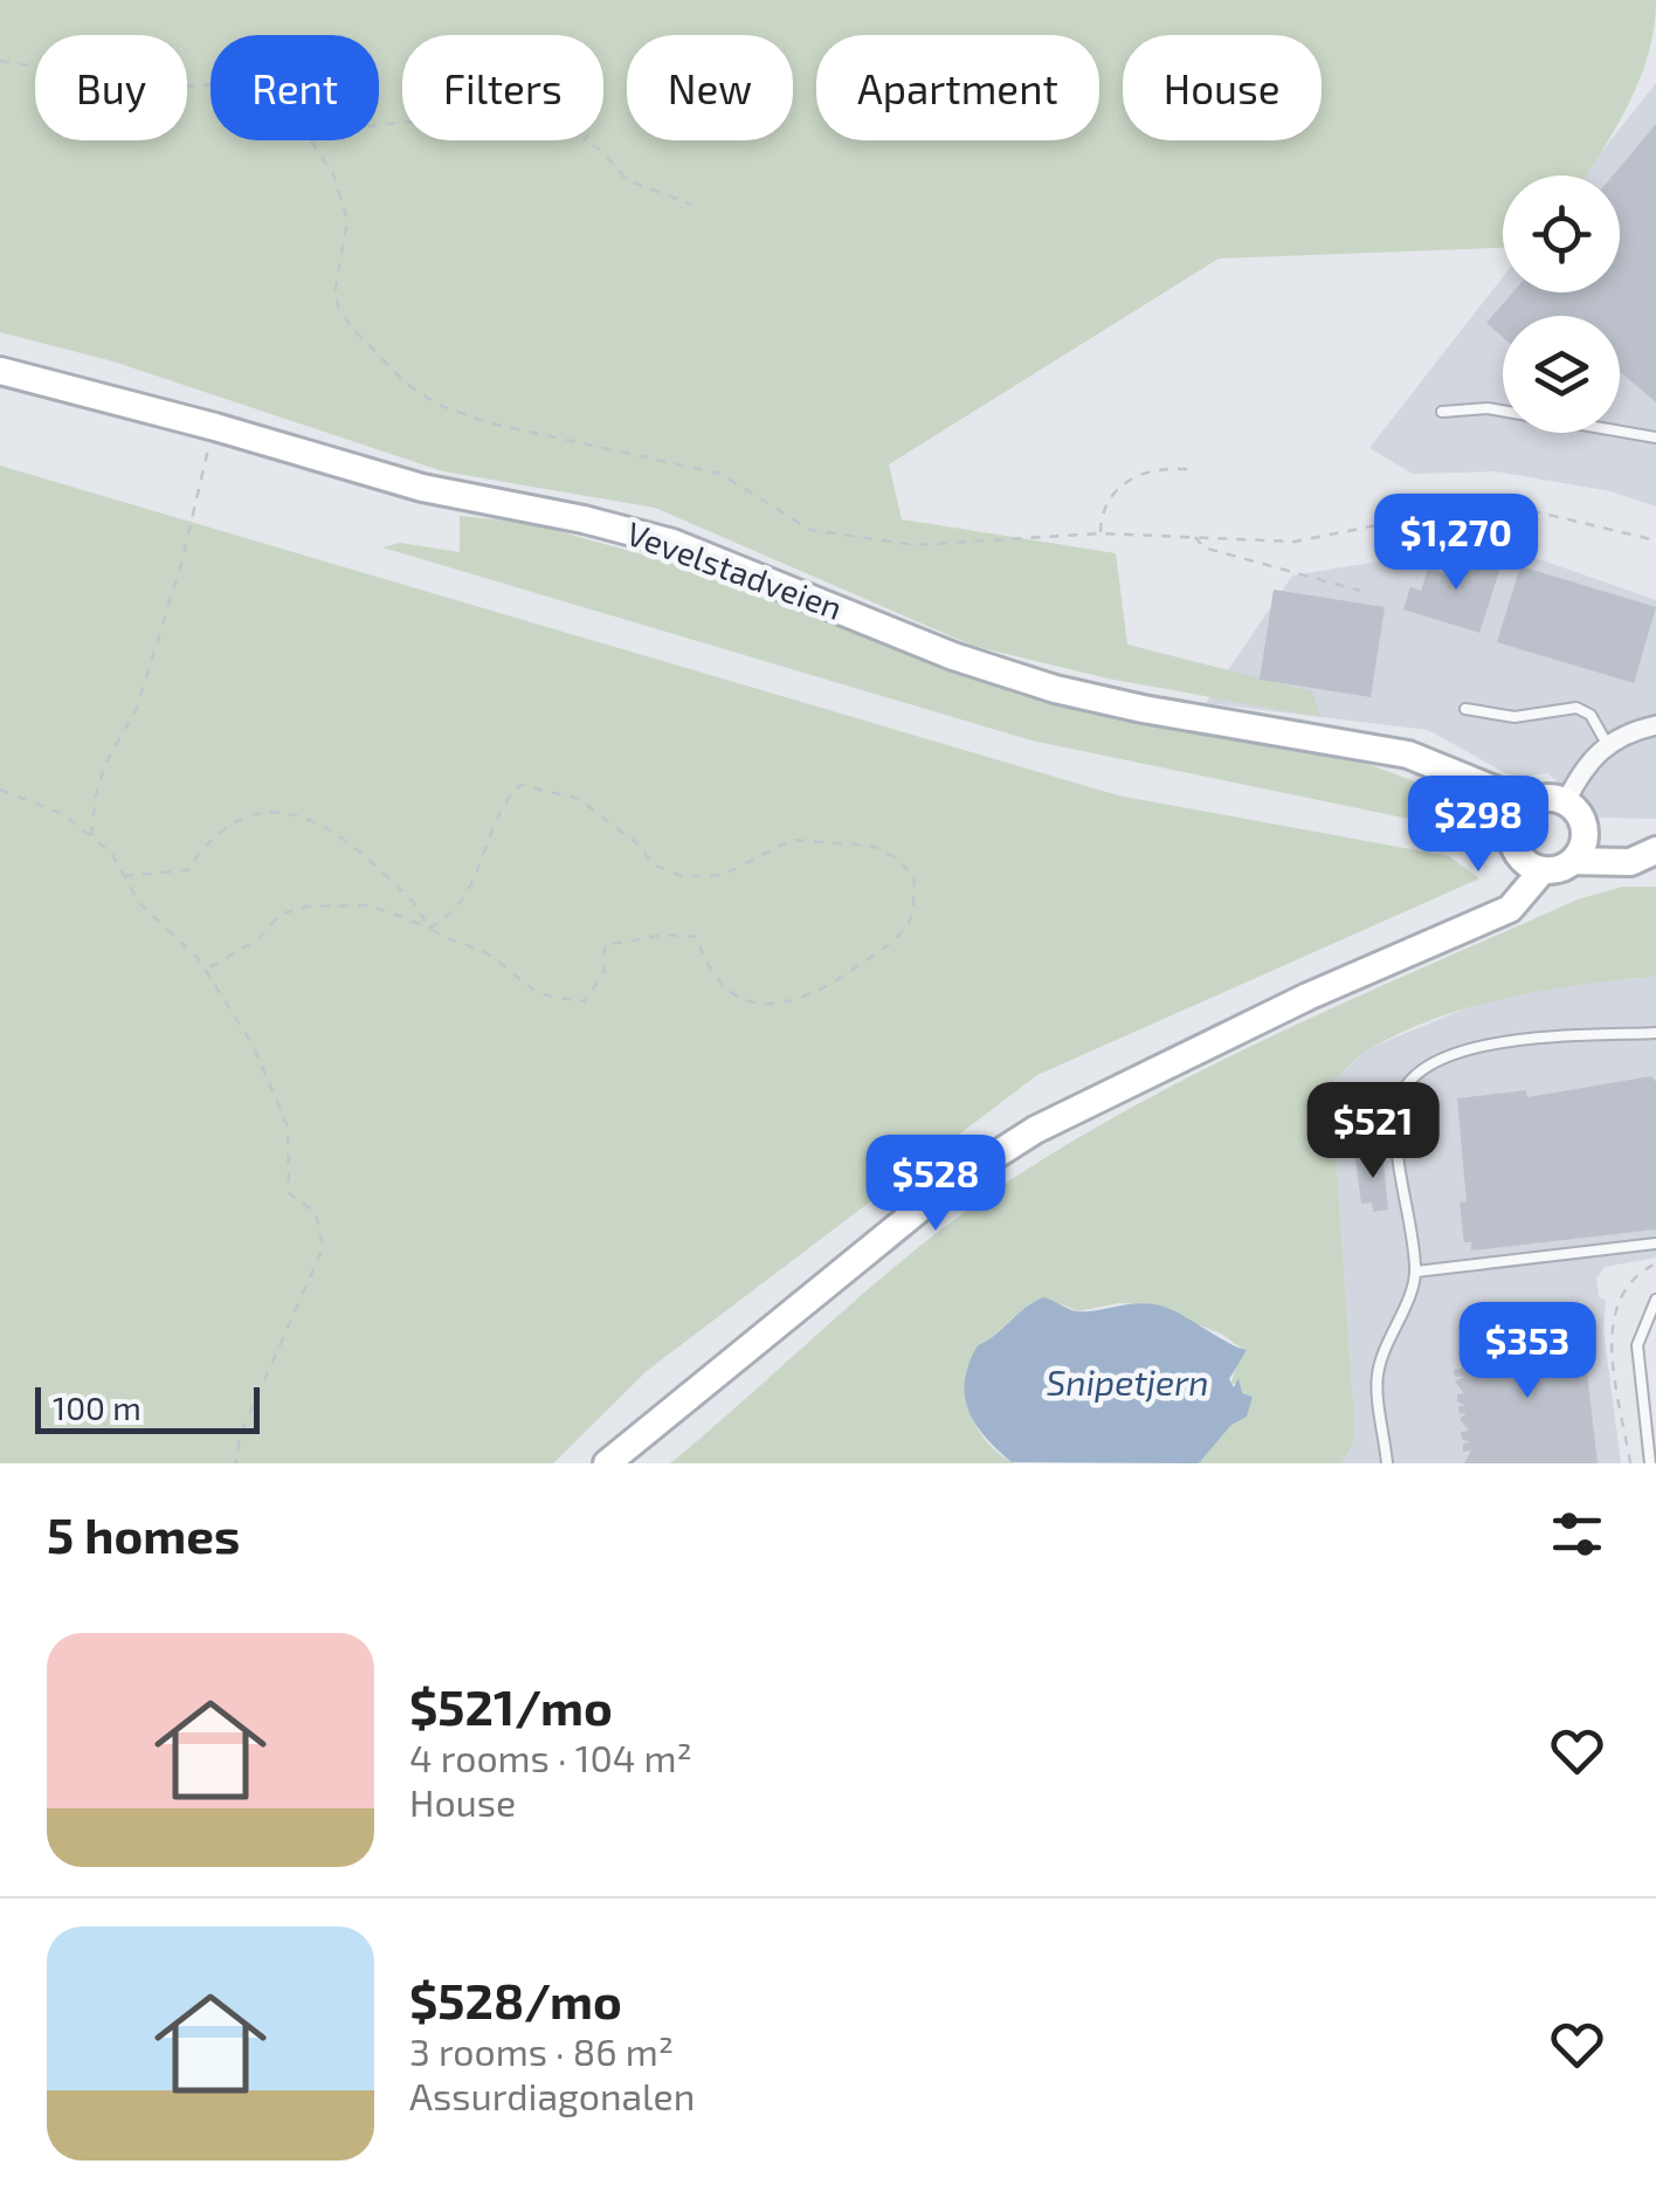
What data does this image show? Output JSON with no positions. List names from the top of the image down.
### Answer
{
  "streets": {
    "main road": ["Vevelstadveien"]
  },
  "water": ["Snipetjern"],
  "scale_bar": "100 m",
  "page": {
    "chip": [
      "Buy",
      "Rent",
      "Filters",
      "New",
      "Apartment",
      "House"
    ],
    "price": [
      "$1,270",
      "$298",
      "$521",
      "$528",
      "$353"
    ],
    "scale": "100 m",
    "heading": "5 homes",
    "list": [
      {
        "name": "$521/mo",
        "note": "4 rooms · 104 m² · House"
      },
      {
        "name": "$528/mo",
        "note": "3 rooms · 86 m² · Assurdiagonalen"
      }
    ]
  }
}
